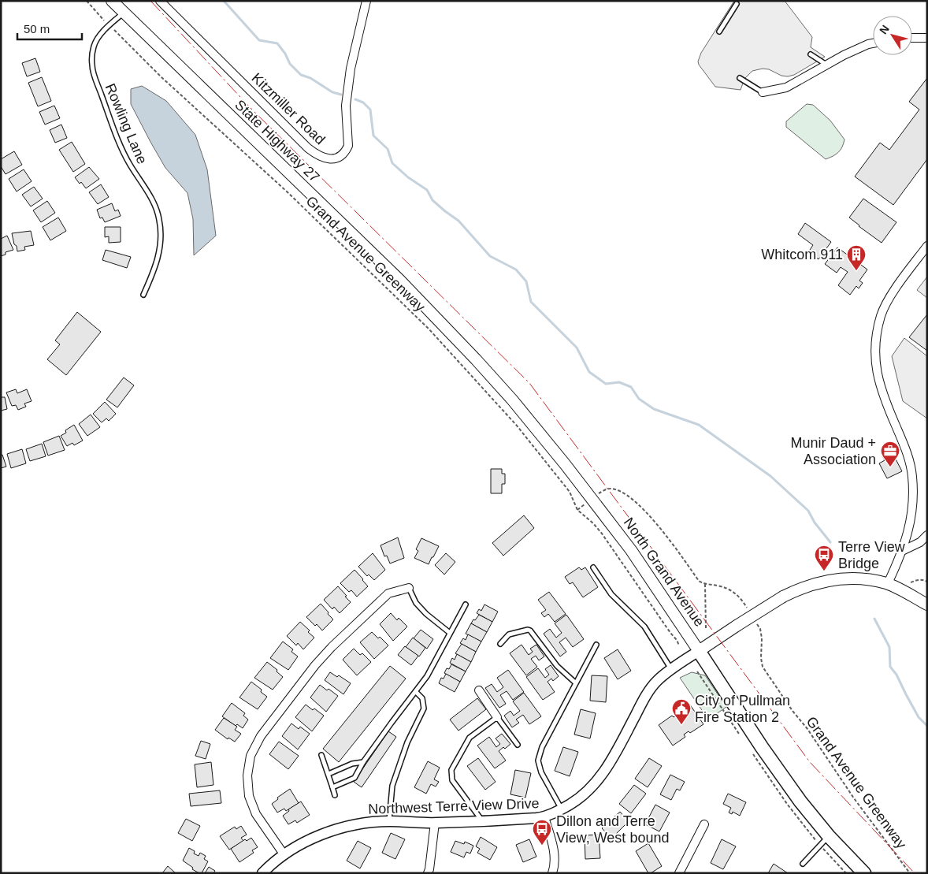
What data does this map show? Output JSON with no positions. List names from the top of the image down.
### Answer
{
  "streets": {
    "main road": ["State Highway 27", "North Grand Avenue"],
    "street": ["Kitzmiller Road", "Northwest Terre View Drive"],
    "lane": ["Rowling Lane"],
    "path": ["Grand Avenue Greenway"]
  },
  "crossings": [
    ["Rowling Lane", "State Highway 27"],
    ["State Highway 27", "North Grand Avenue"],
    ["North Grand Avenue", "Northwest Terre View Drive"]
  ],
  "places": {
    "building": ["Whitcom 911"],
    "office": ["Munir Daud + Association"],
    "bus stop": ["Terre View Bridge", "Dillon and Terre View, West bound"],
    "public building": ["City of Pullman Fire Station 2"]
  },
  "scale_bar": "50 m",
  "north": "top left"
}
